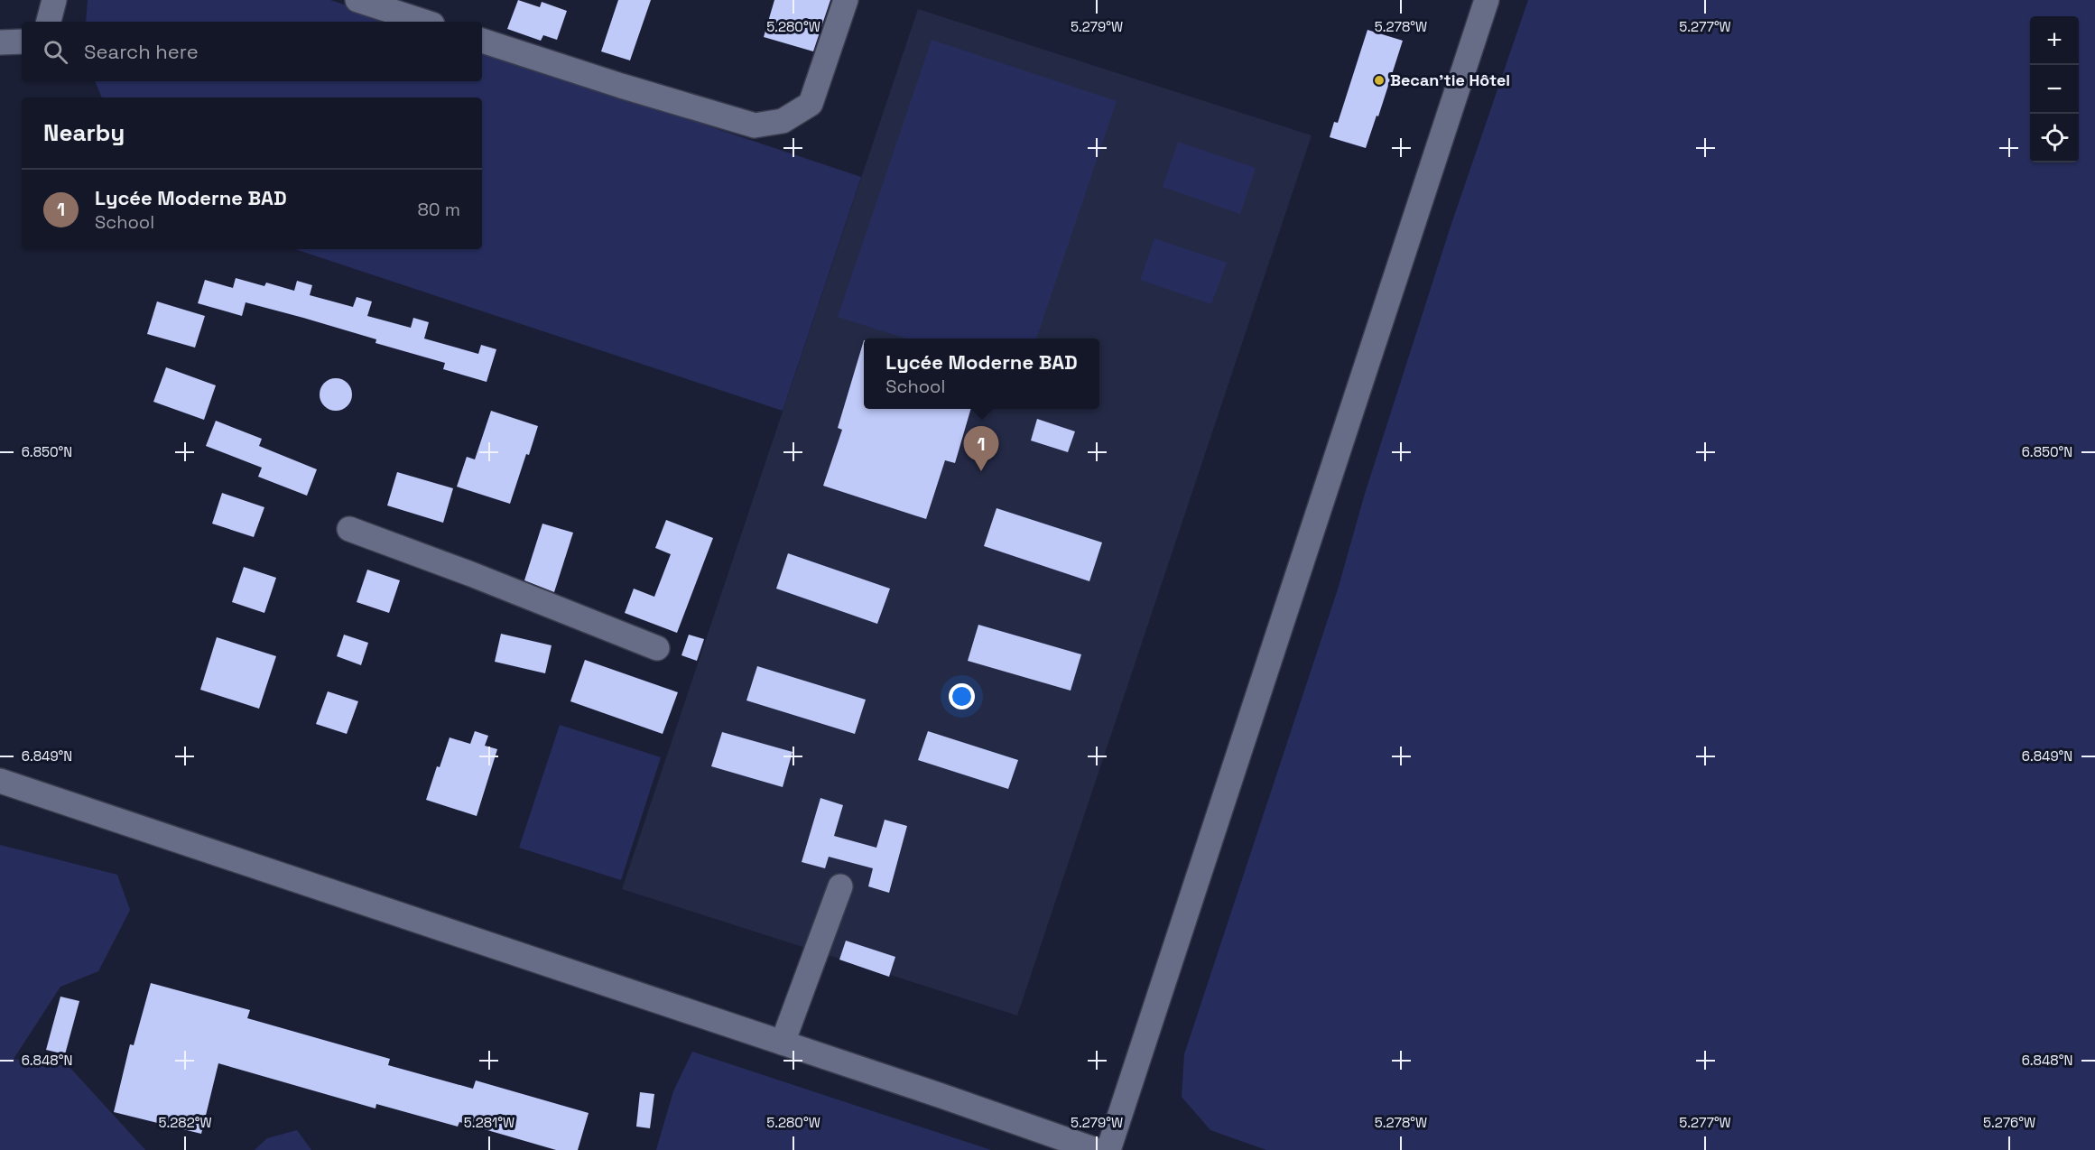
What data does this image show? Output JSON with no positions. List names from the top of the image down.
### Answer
{
  "places": ["Becan’tie Hôtel"],
  "page": {
    "map_buttons": ["+", "−"],
    "search": "Search here",
    "heading": "Nearby",
    "list": [
      {
        "mark": "1",
        "name": "Lycée Moderne BAD",
        "note": "School",
        "value": "80 m"
      }
    ],
    "popup": ["Lycée Moderne BAD", "School"],
    "pins": "1"
  },
  "coordinates": [
    "5.280°W",
    "5.279°W",
    "5.278°W",
    "5.277°W",
    "6.850°N",
    "6.849°N",
    "6.848°N",
    "5.282°W",
    "5.281°W",
    "5.276°W"
  ]
}
